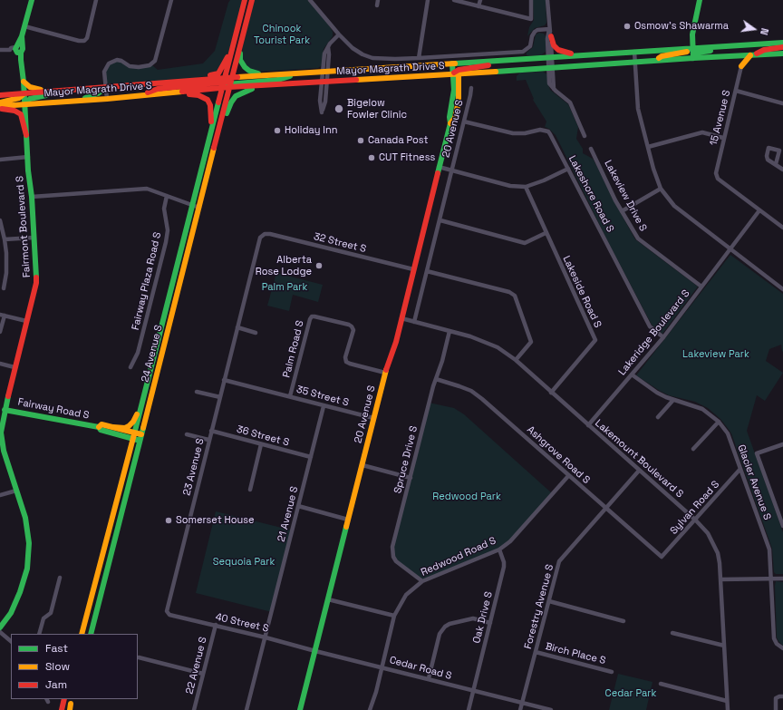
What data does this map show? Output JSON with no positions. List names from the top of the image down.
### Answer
{
  "streets": {
    "main road": [
      "Mayor Magrath Drive S",
      "20 Avenue S",
      "Fairmont Boulevard S",
      "24 Avenue S",
      "Fairway Road S"
    ],
    "street": [
      "15 Avenue S",
      "Lakeshore Road S",
      "Lakeview Drive S",
      "32 Street S",
      "Fairway Plaza Road S",
      "Lakeside Road S",
      "Lakeridge Boulevard S",
      "Palm Road S",
      "35 Street S",
      "36 Street S",
      "Ashgrove Road S",
      "Lakemount Boulevard S",
      "Spruce Drive S",
      "23 Avenue S",
      "Glacier Avenue S",
      "Sylvan Road S",
      "21 Avenue S",
      "Redwood Road S",
      "Forestry Avenue S",
      "Oak Drive S",
      "40 Street S",
      "Birch Place S",
      "22 Avenue S",
      "Cedar Road S"
    ]
  },
  "crossings": [
    ["Mayor Magrath Drive S", "20 Avenue S"],
    ["Mayor Magrath Drive S", "Fairmont Boulevard S"],
    ["Mayor Magrath Drive S", "24 Avenue S"],
    ["15 Avenue S", "Lakeridge Boulevard S"],
    ["20 Avenue S", "Lakeshore Road S"],
    ["20 Avenue S", "32 Street S"],
    ["20 Avenue S", "Palm Road S"],
    ["20 Avenue S", "35 Street S"],
    ["20 Avenue S", "Lakemount Boulevard S"],
    ["20 Avenue S", "40 Street S"],
    ["20 Avenue S", "Cedar Road S"],
    ["Lakeshore Road S", "Lakeridge Boulevard S"],
    ["Lakeview Drive S", "Lakeridge Boulevard S"],
    ["Fairmont Boulevard S", "Fairway Road S"],
    ["32 Street S", "23 Avenue S"],
    ["Lakeside Road S", "Lakemount Boulevard S"],
    ["Lakeridge Boulevard S", "Lakemount Boulevard S"],
    ["Lakeridge Boulevard S", "Glacier Avenue S"],
    ["Palm Road S", "35 Street S"],
    ["24 Avenue S", "Fairway Road S"],
    ["35 Street S", "23 Avenue S"],
    ["35 Street S", "21 Avenue S"],
    ["36 Street S", "23 Avenue S"],
    ["36 Street S", "21 Avenue S"],
    ["Ashgrove Road S", "Spruce Drive S"],
    ["Ashgrove Road S", "Sylvan Road S"],
    ["Ashgrove Road S", "Redwood Road S"],
    ["Ashgrove Road S", "Forestry Avenue S"],
    ["Lakemount Boulevard S", "Spruce Drive S"],
    ["Lakemount Boulevard S", "Sylvan Road S"],
    ["Lakemount Boulevard S", "Forestry Avenue S"],
    ["Spruce Drive S", "Redwood Road S"],
    ["23 Avenue S", "40 Street S"],
    ["Glacier Avenue S", "Sylvan Road S"],
    ["21 Avenue S", "40 Street S"],
    ["Redwood Road S", "Oak Drive S"],
    ["Redwood Road S", "Cedar Road S"],
    ["Forestry Avenue S", "Birch Place S"],
    ["Forestry Avenue S", "Cedar Road S"],
    ["Oak Drive S", "Cedar Road S"],
    ["40 Street S", "22 Avenue S"],
    ["40 Street S", "Cedar Road S"]
  ],
  "parks": [
    "Chinook Tourist Park",
    "Palm Park",
    "Lakeview Park",
    "Redwood Park",
    "Sequoia Park",
    "Cedar Park"
  ],
  "places": [
    "Osmow's Shawarma",
    "Bigelow Fowler Clinic",
    "Holiday Inn",
    "Canada Post",
    "CUT Fitness",
    "Alberta Rose Lodge",
    "Somerset House"
  ],
  "legend": ["Fast", "Slow", "Jam"],
  "north": "right"
}
